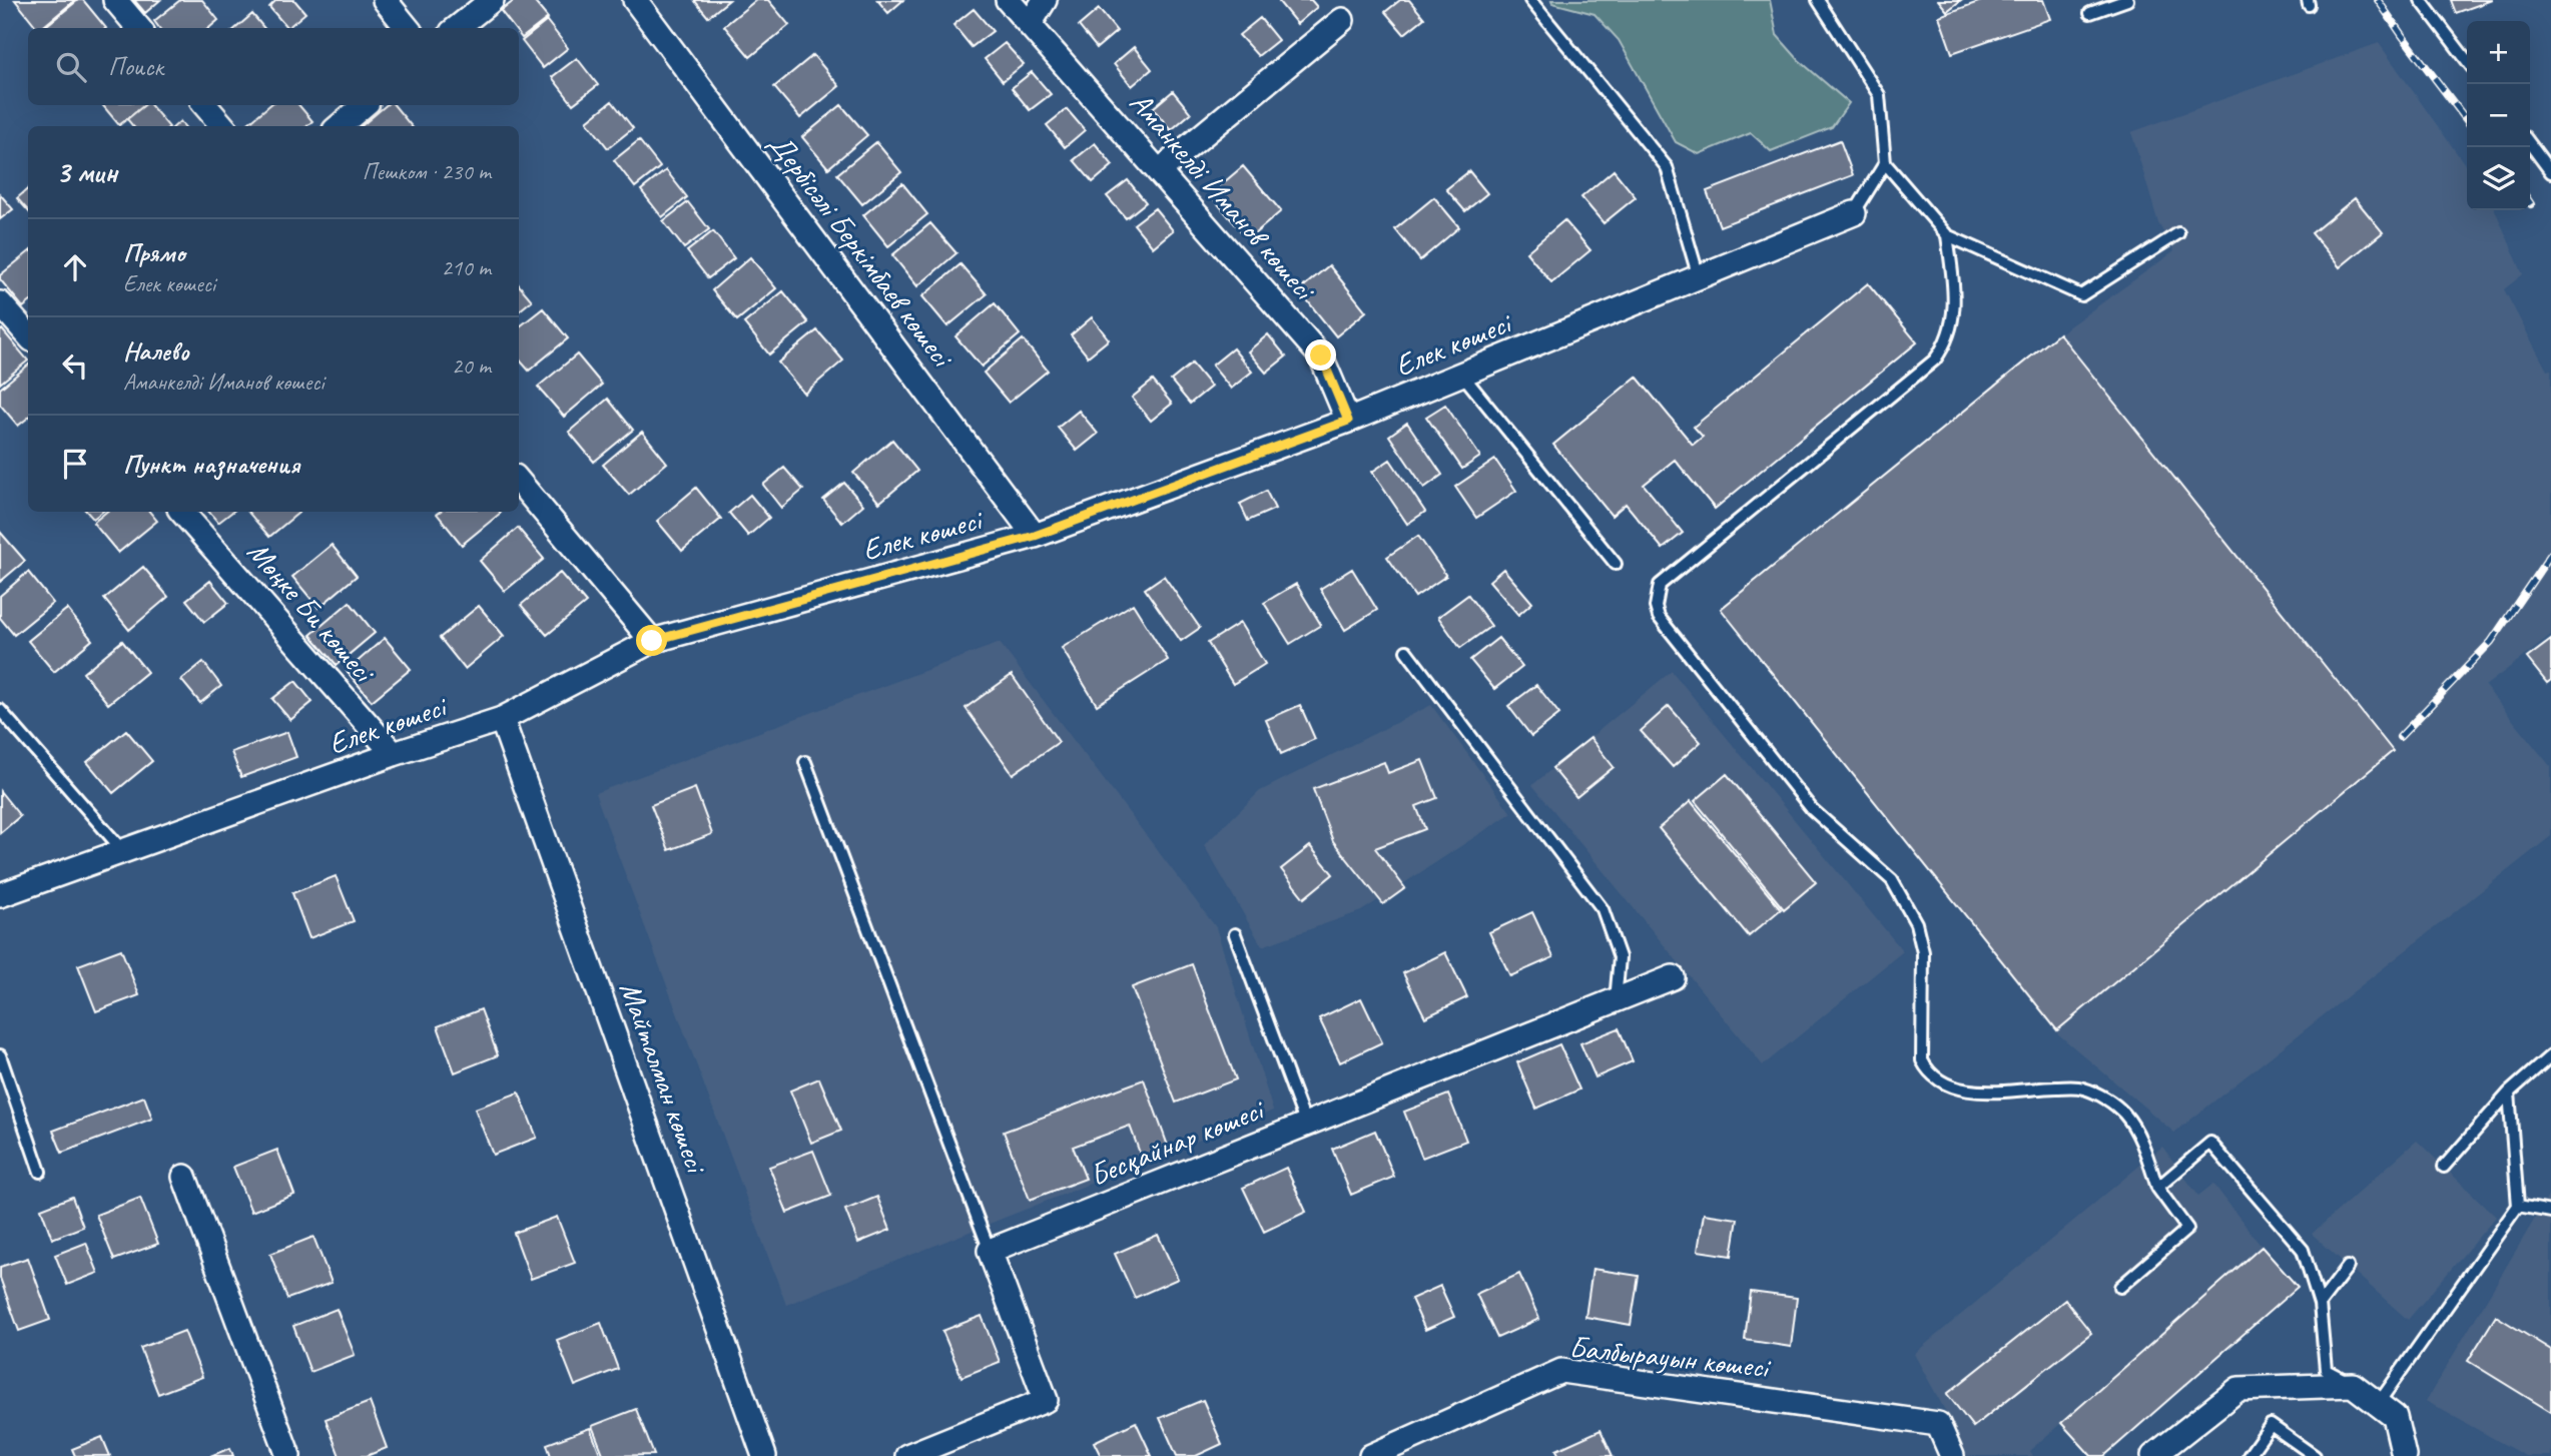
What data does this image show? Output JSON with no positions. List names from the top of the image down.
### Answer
{
  "streets": {
    "street": [
      "Аманкелді Иманов көшесі",
      "Дербісәлі Беркімбаев көшесі",
      "Елек көшесі",
      "Мөңке Би көшесі",
      "Майталман көшесі",
      "Бесқайнар көшесі",
      "Балбырауын көшесі"
    ]
  },
  "crossings": [
    ["Аманкелді Иманов көшесі", "Елек көшесі"],
    ["Дербісәлі Беркімбаев көшесі", "Елек көшесі"],
    ["Елек көшесі", "Мөңке Би көшесі"],
    ["Елек көшесі", "Майталман көшесі"]
  ],
  "page": {
    "map_buttons": ["+", "−"],
    "search": "Поиск",
    "heading": ["3 мин", "Пешком · 230 m"],
    "list": [
      ["Прямо", "Елек көшесі", "210 m"],
      ["Налево", "Аманкелді Иманов көшесі", "20 m"],
      "Пункт назначения"
    ]
  }
}
